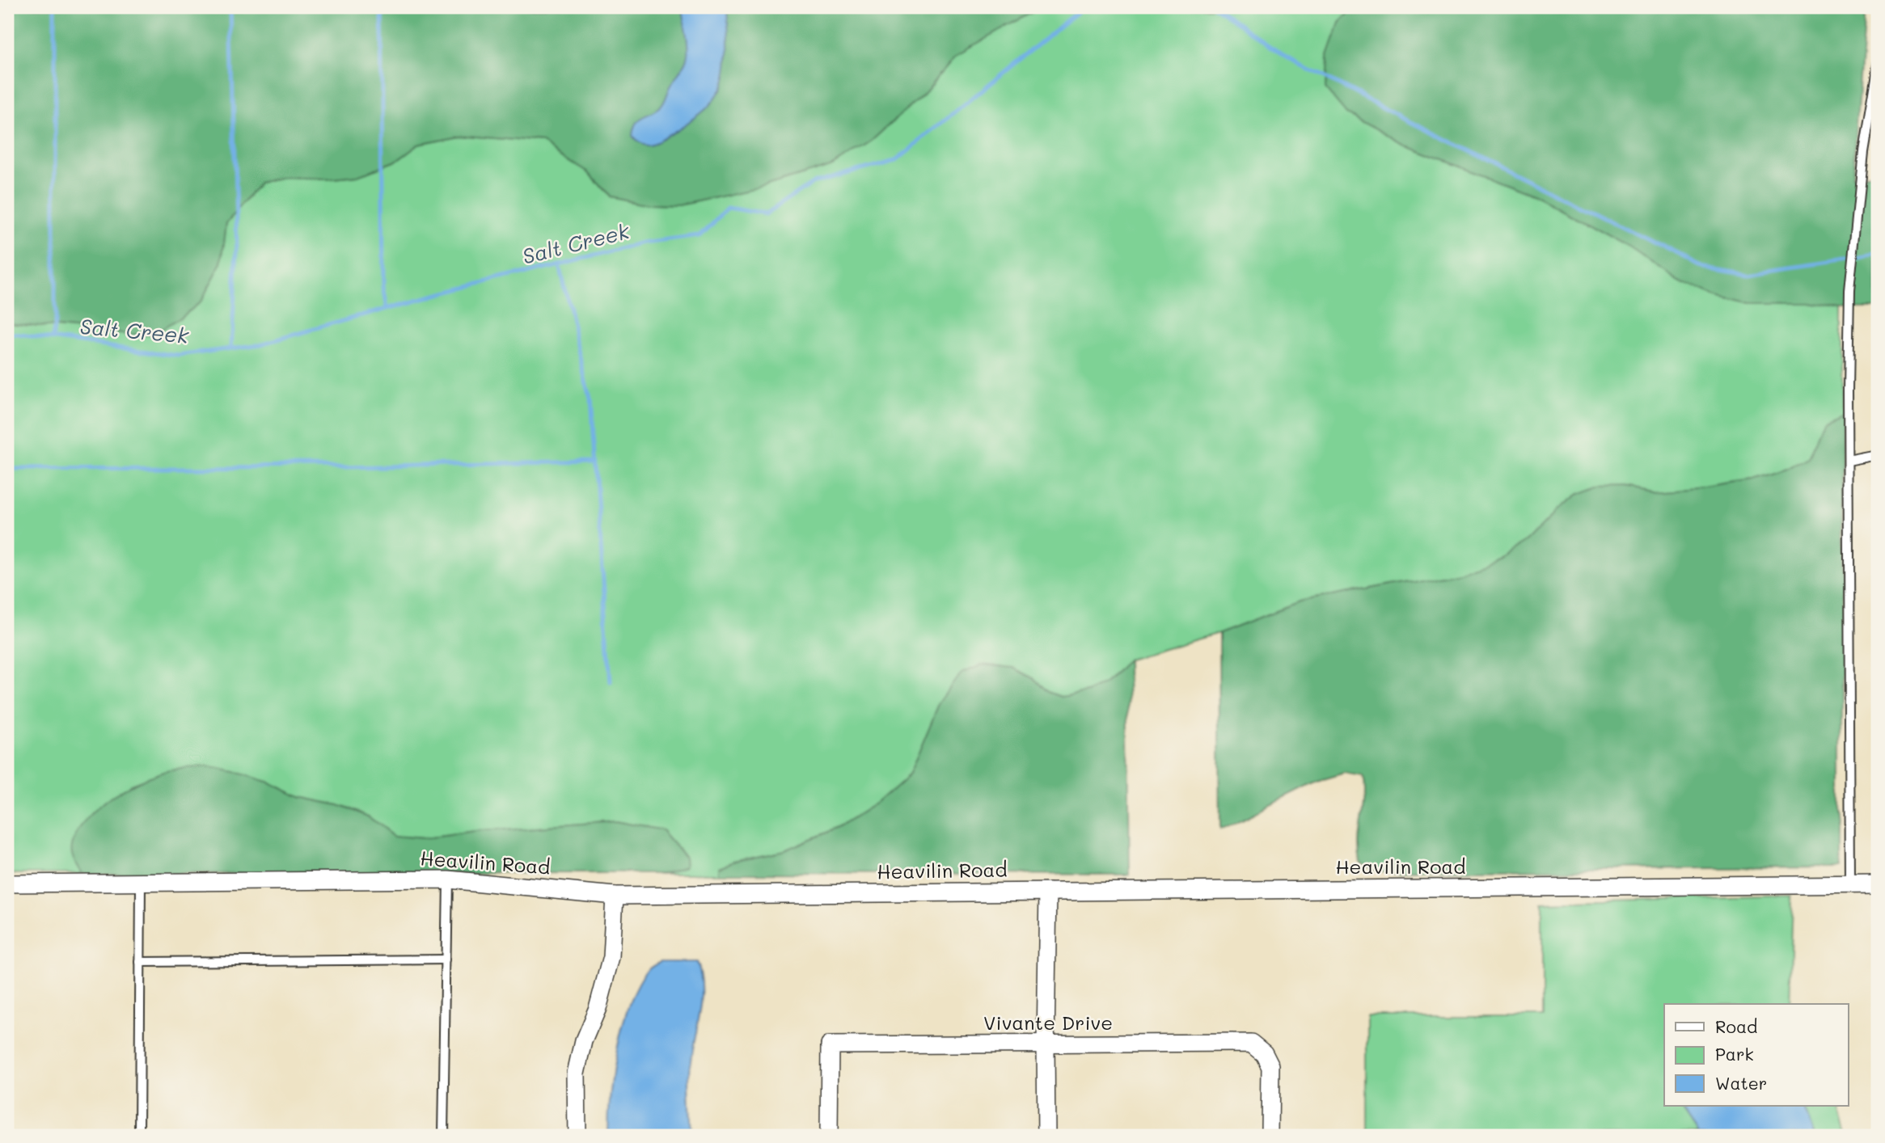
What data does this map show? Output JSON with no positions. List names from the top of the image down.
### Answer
{
  "streets": {
    "street": ["Heavilin Road", "Vivante Drive"]
  },
  "water": ["Salt Creek"],
  "legend": ["Road", "Park", "Water"]
}
